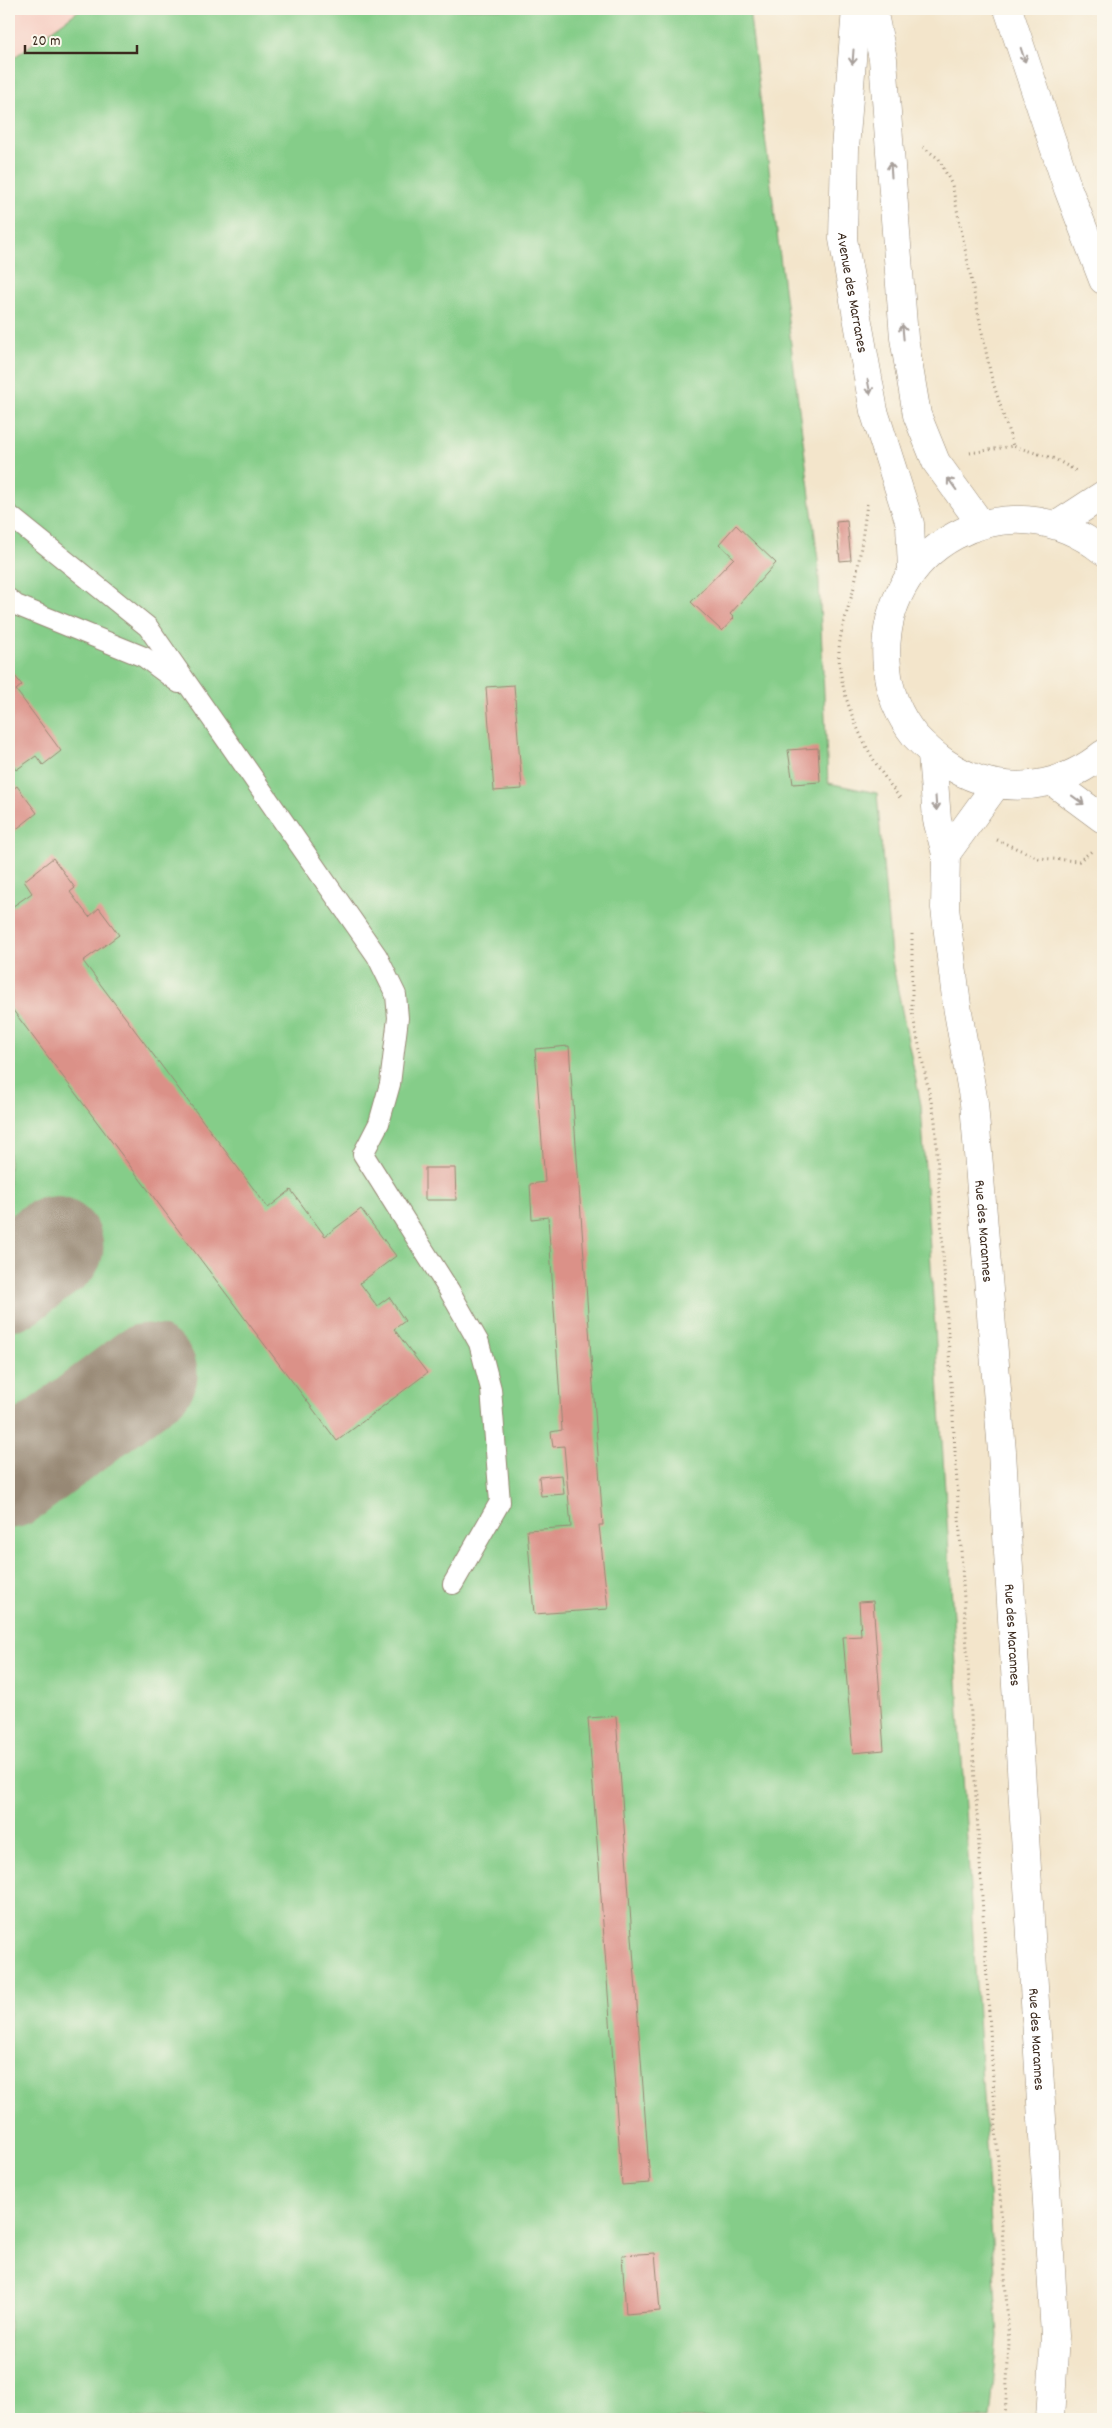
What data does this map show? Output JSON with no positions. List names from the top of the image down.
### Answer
{
  "streets": {
    "main road": ["Avenue des Marranes", "Rue des Marannes"]
  },
  "scale_bar": "20 m"
}
